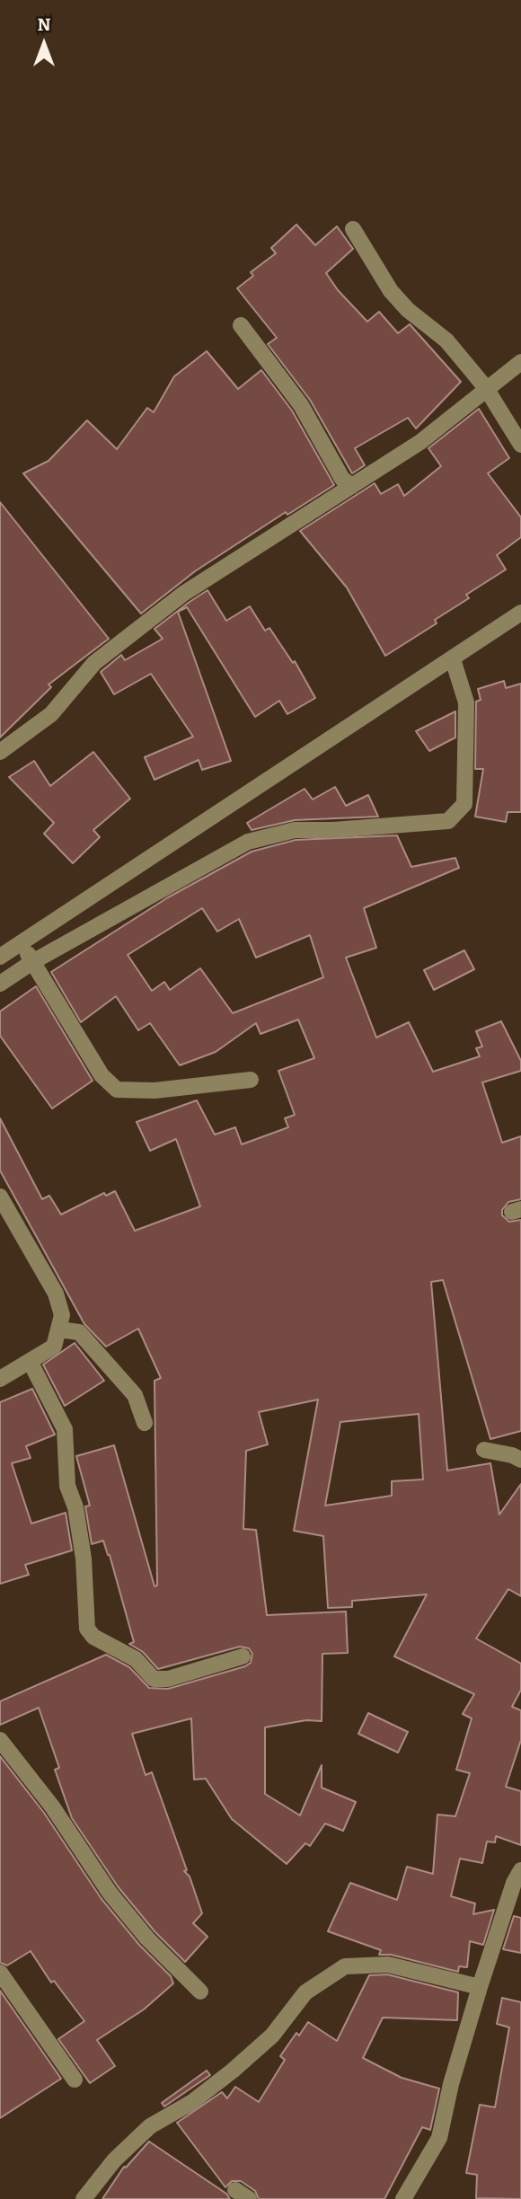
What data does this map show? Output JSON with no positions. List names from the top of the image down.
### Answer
{
  "north": "top"
}
